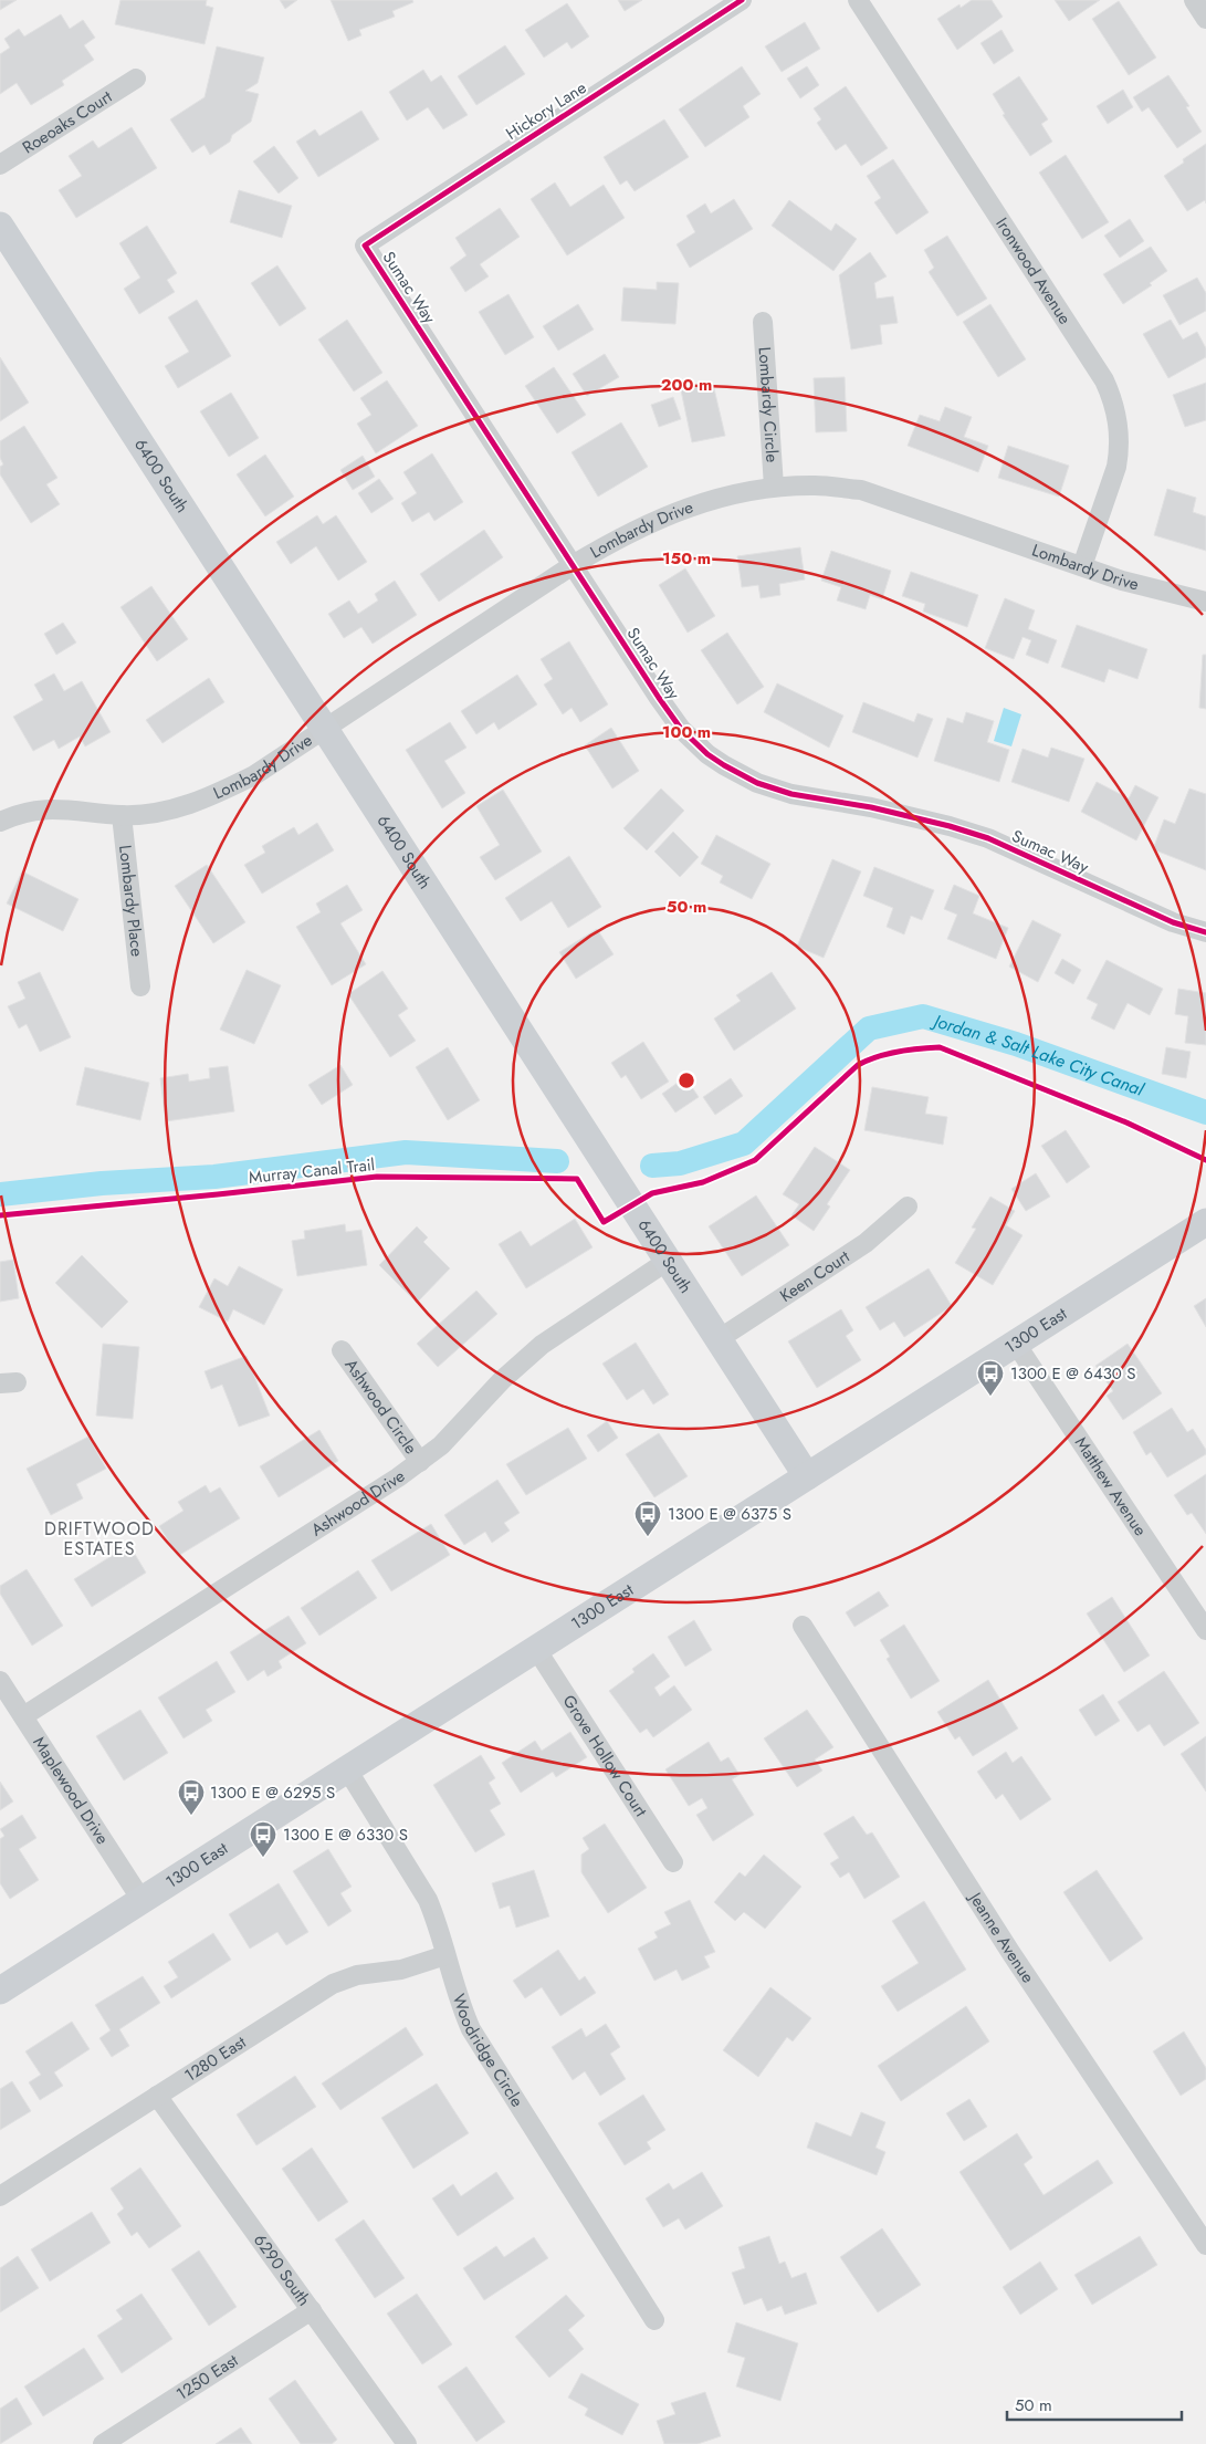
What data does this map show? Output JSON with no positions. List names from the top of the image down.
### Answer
{
  "streets": {
    "street": [
      "Hickory Lane",
      "Roeoaks Court",
      "Ironwood Avenue",
      "Sumac Way",
      "Lombardy Circle",
      "6400 South",
      "Lombardy Drive",
      "Lombardy Place",
      "Keen Court",
      "1300 East",
      "Ashwood Circle",
      "Matthew Avenue",
      "Ashwood Drive",
      "Grove Hollow Court",
      "Maplewood Drive",
      "Jeanne Avenue",
      "Woodridge Circle",
      "1280 East",
      "6290 South",
      "1250 East"
    ],
    "cycle path": ["Murray Canal Trail"]
  },
  "crossings": [
    ["Hickory Lane", "Sumac Way"],
    ["Ironwood Avenue", "Lombardy Drive"],
    ["Sumac Way", "Lombardy Drive"],
    ["Lombardy Circle", "Lombardy Drive"],
    ["6400 South", "Lombardy Drive"],
    ["6400 South", "Keen Court"],
    ["6400 South", "1300 East"],
    ["6400 South", "Ashwood Drive"],
    ["Lombardy Drive", "Lombardy Place"],
    ["1300 East", "Matthew Avenue"],
    ["1300 East", "Grove Hollow Court"],
    ["1300 East", "Maplewood Drive"],
    ["1300 East", "Woodridge Circle"],
    ["Ashwood Circle", "Ashwood Drive"],
    ["Ashwood Drive", "Maplewood Drive"],
    ["Woodridge Circle", "1280 East"],
    ["1280 East", "6290 South"],
    ["6290 South", "1250 East"]
  ],
  "districts": ["DRIFTWOOD ESTATES"],
  "water": ["Jordan & Salt Lake City Canal"],
  "places": {
    "bus stop": [
      "1300 E @ 6430 S",
      "1300 E @ 6375 S",
      "1300 E @ 6295 S",
      "1300 E @ 6330 S"
    ]
  },
  "scale_bar": "50 m",
  "rings": [
    "200 m",
    "150 m",
    "100 m",
    "50 m"
  ]
}
